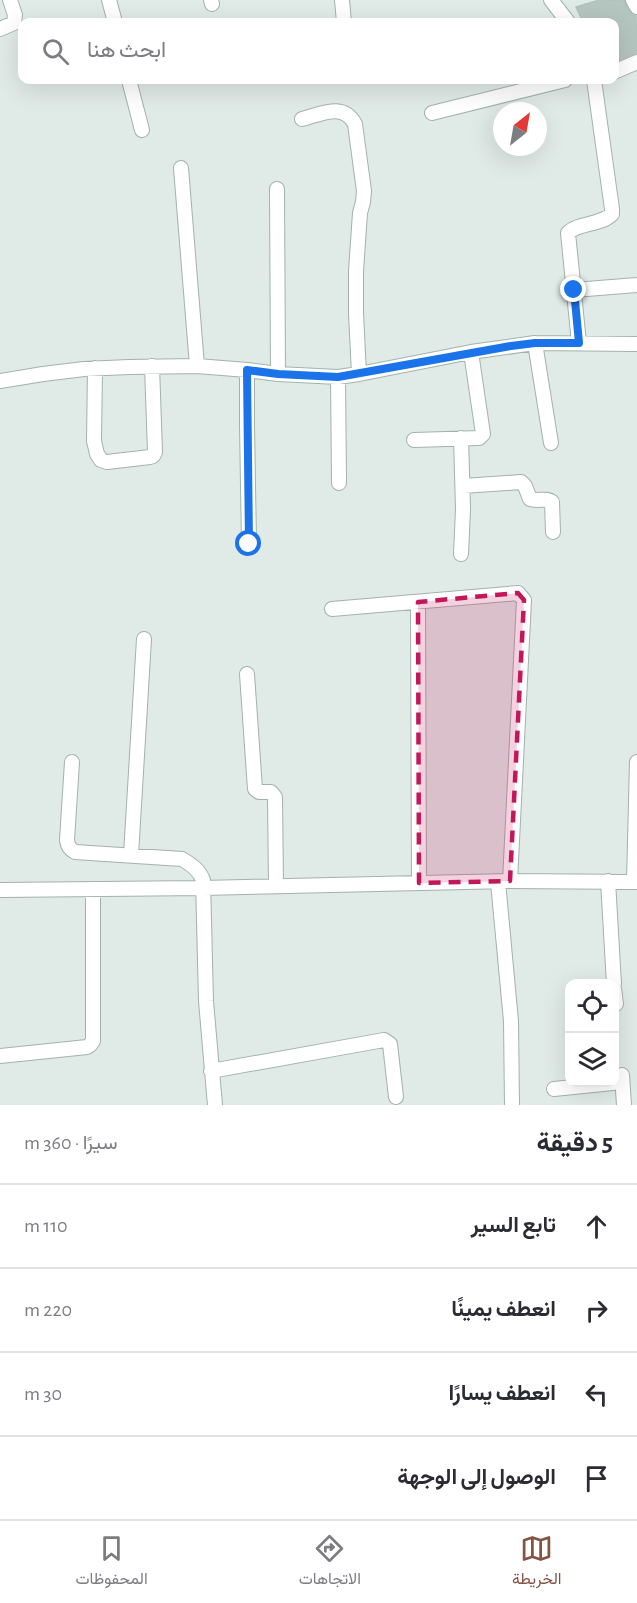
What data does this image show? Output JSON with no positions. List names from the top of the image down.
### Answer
{
  "north": "top right",
  "page": {
    "search": "ابحث هنا",
    "heading": ["5 دقيقة", "سيرًا · 360 m"],
    "list": [
      ["تابع السير", "110 m"],
      ["انعطف يمينًا", "220 m"],
      ["انعطف يسارًا", "30 m"],
      "الوصول إلى الوجهة"
    ],
    "nav": ["الخريطة", "الاتجاهات", "المحفوظات"]
  }
}
